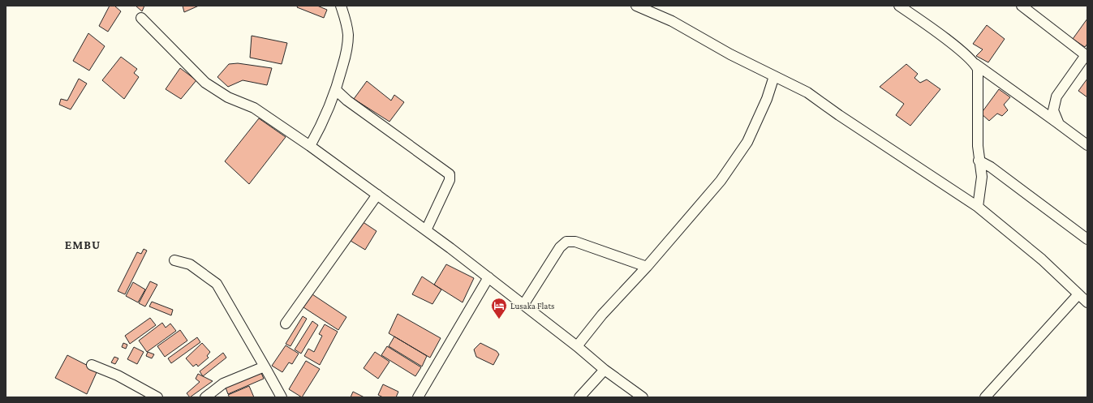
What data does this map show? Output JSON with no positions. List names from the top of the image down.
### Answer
{
  "districts": ["EMBU"],
  "places": {
    "hotel": ["Lusaka Flats"]
  }
}
